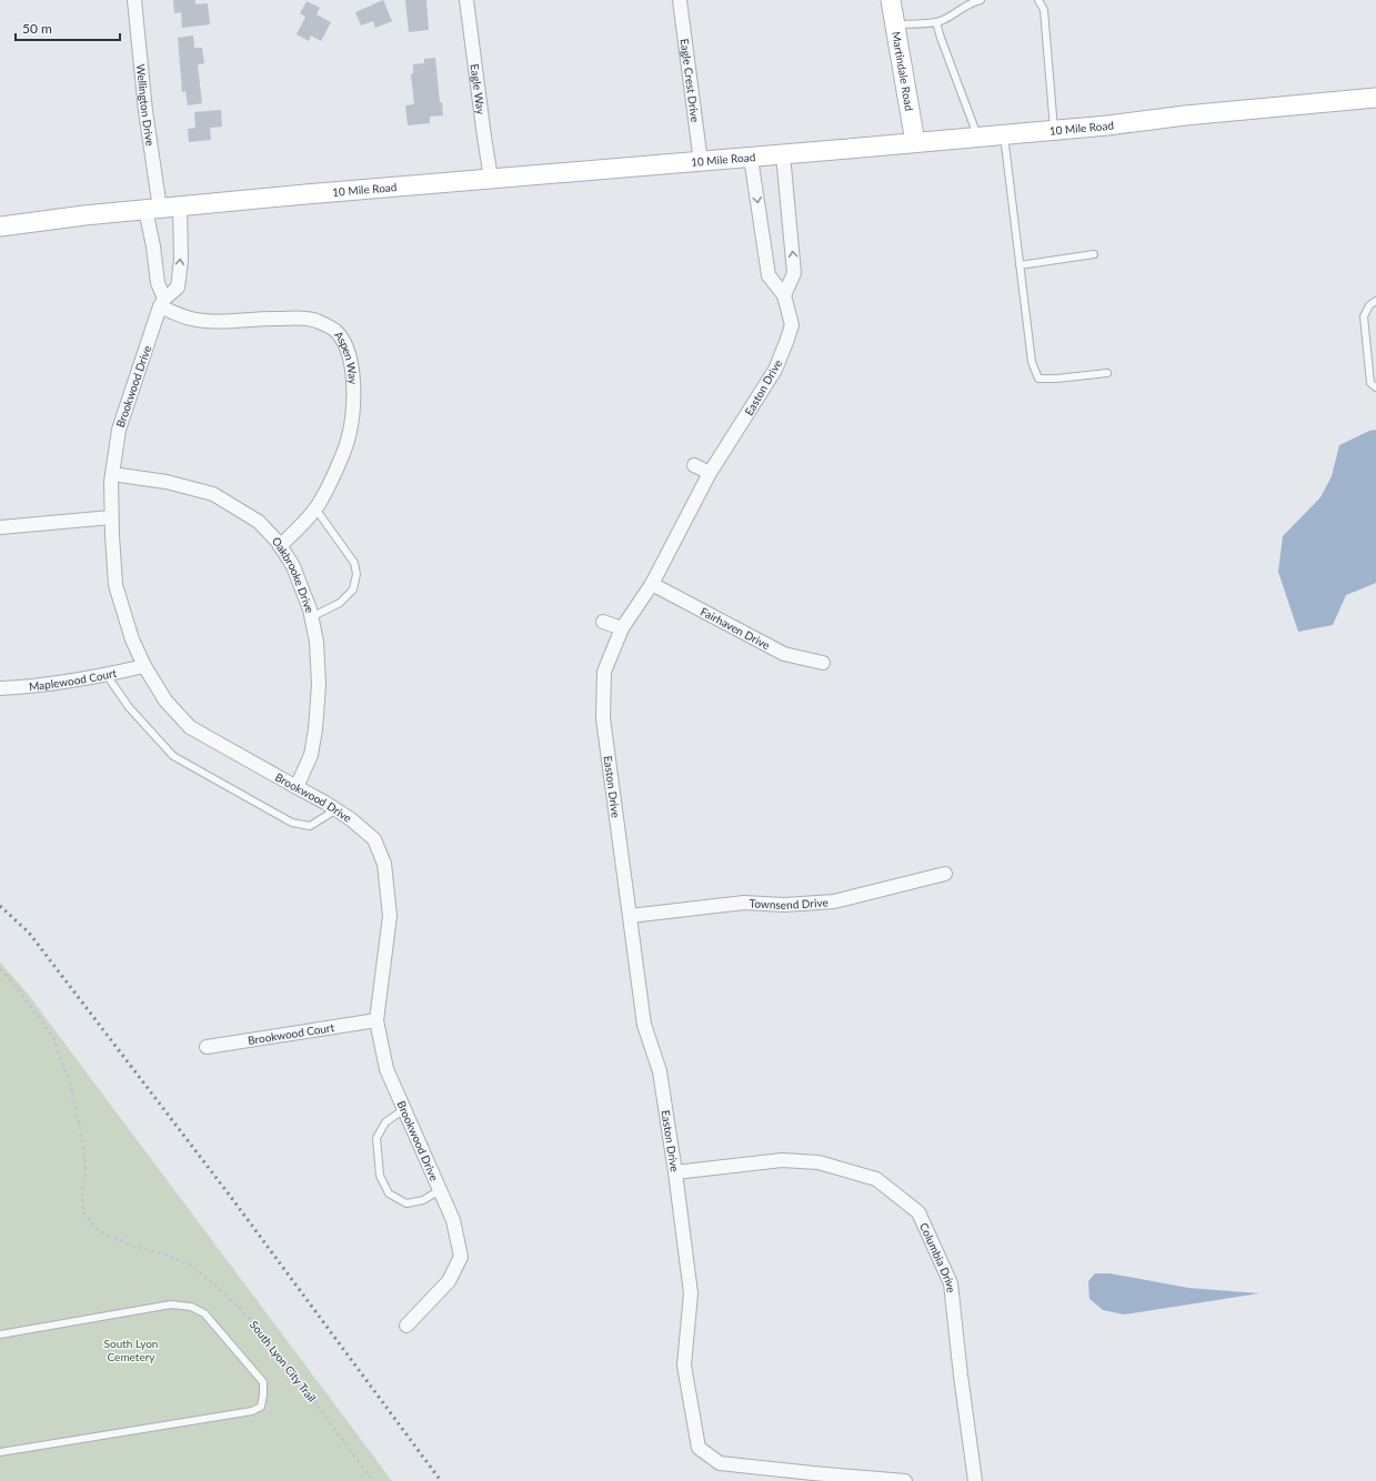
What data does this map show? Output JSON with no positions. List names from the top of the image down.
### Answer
{
  "streets": {
    "main road": ["Martindale Road", "10 Mile Road"],
    "street": [
      "Eagle Crest Drive",
      "Eagle Way",
      "Wellington Drive",
      "Aspen Way",
      "Brookwood Drive",
      "Easton Drive",
      "Oakbrooke Drive",
      "Fairhaven Drive",
      "Maplewood Court",
      "Townsend Drive",
      "Brookwood Court",
      "Columbia Drive"
    ],
    "path": ["South Lyon City Trail"]
  },
  "crossings": [
    ["Martindale Road", "10 Mile Road"],
    ["Eagle Crest Drive", "10 Mile Road"],
    ["Eagle Way", "10 Mile Road"],
    ["Wellington Drive", "10 Mile Road"],
    ["10 Mile Road", "Brookwood Drive"],
    ["10 Mile Road", "Easton Drive"],
    ["Aspen Way", "Brookwood Drive"],
    ["Aspen Way", "Oakbrooke Drive"],
    ["Brookwood Drive", "Oakbrooke Drive"],
    ["Brookwood Drive", "Maplewood Court"],
    ["Brookwood Drive", "Brookwood Court"],
    ["Easton Drive", "Fairhaven Drive"],
    ["Easton Drive", "Townsend Drive"],
    ["Easton Drive", "Columbia Drive"]
  ],
  "parks": ["South Lyon Cemetery"],
  "scale_bar": "50 m"
}
